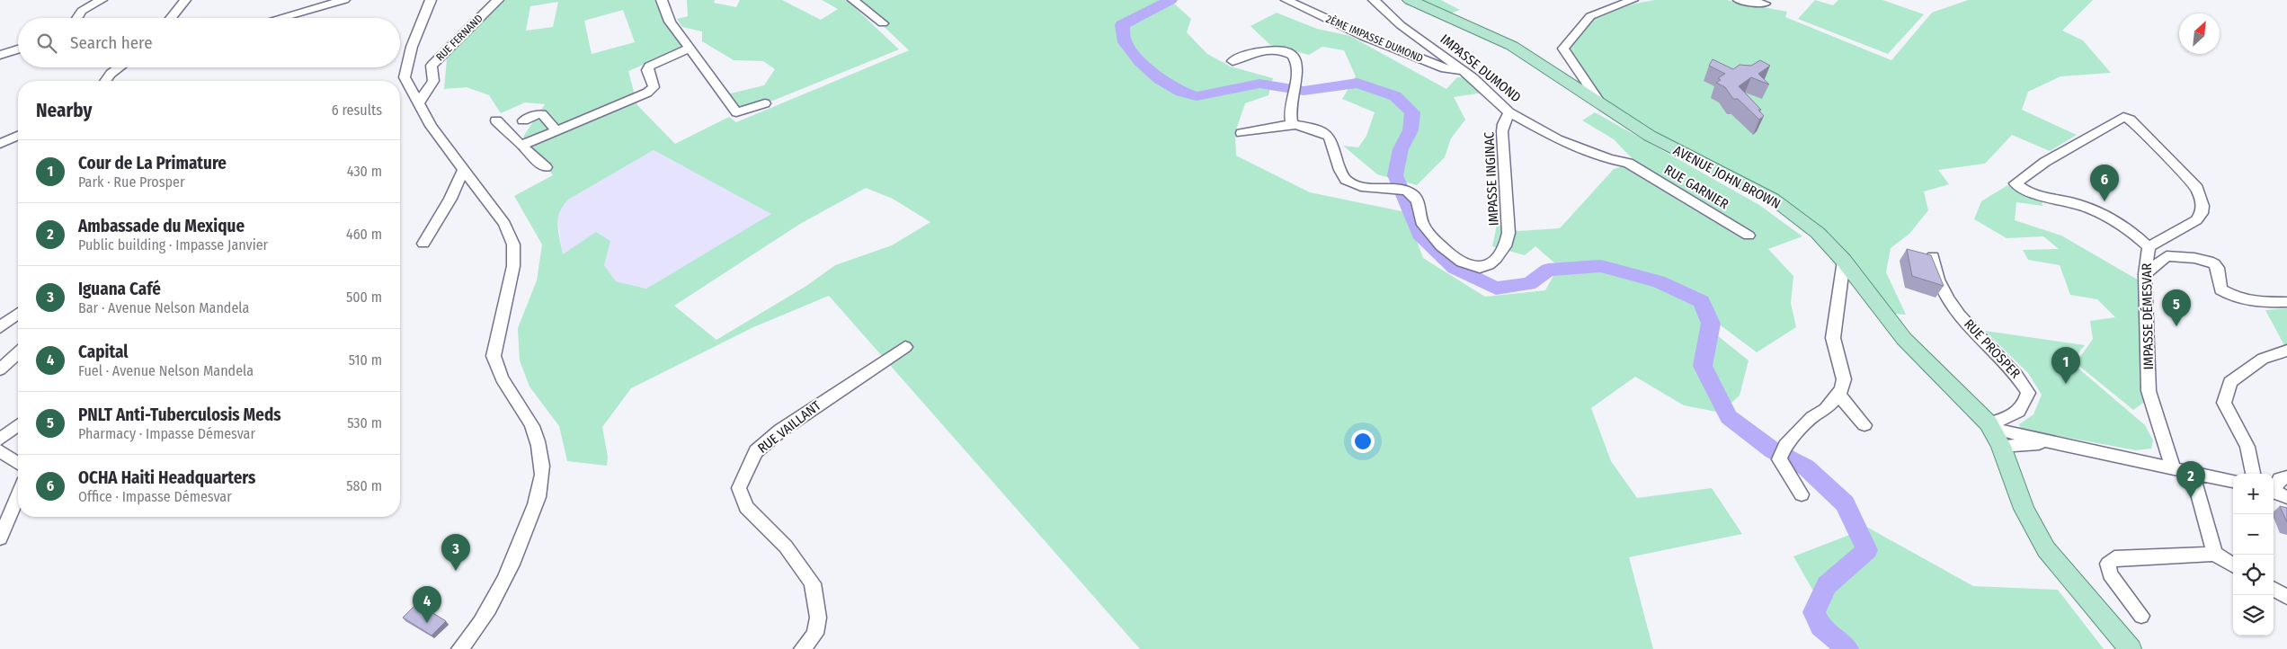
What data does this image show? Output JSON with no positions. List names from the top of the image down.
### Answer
{
  "streets": {
    "main road": ["AVENUE JOHN BROWN"],
    "street": [
      "RUE FERNAND",
      "2ÈME IMPASSE DUMOND",
      "IMPASSE DUMOND",
      "IMPASSE INGINAC",
      "RUE GARNIER",
      "IMPASSE DÉMESVAR",
      "RUE PROSPER",
      "RUE VAILLANT"
    ]
  },
  "crossings": [
    ["2ÈME IMPASSE DUMOND", "IMPASSE DUMOND"],
    ["IMPASSE DUMOND", "IMPASSE INGINAC"],
    ["IMPASSE DUMOND", "RUE GARNIER"],
    ["AVENUE JOHN BROWN", "RUE PROSPER"]
  ],
  "north": "top right",
  "page": {
    "search": "Search here",
    "heading": ["Nearby", "6 results"],
    "list": [
      {
        "mark": "1",
        "name": "Cour de La Primature",
        "note": "Park · Rue Prosper",
        "value": "430 m"
      },
      {
        "mark": "2",
        "name": "Ambassade du Mexique",
        "note": "Public building · Impasse Janvier",
        "value": "460 m"
      },
      {
        "mark": "3",
        "name": "Iguana Café",
        "note": "Bar · Avenue Nelson Mandela",
        "value": "500 m"
      },
      {
        "mark": "4",
        "name": "Capital",
        "note": "Fuel · Avenue Nelson Mandela",
        "value": "510 m"
      },
      {
        "mark": "5",
        "name": "PNLT Anti-Tuberculosis Meds",
        "note": "Pharmacy · Impasse Démesvar",
        "value": "530 m"
      },
      {
        "mark": "6",
        "name": "OCHA Haiti Headquarters",
        "note": "Office · Impasse Démesvar",
        "value": "580 m"
      }
    ],
    "pins": [
      "6",
      "5",
      "1",
      "2",
      "3",
      "4"
    ],
    "map_buttons": ["+", "−"]
  }
}
